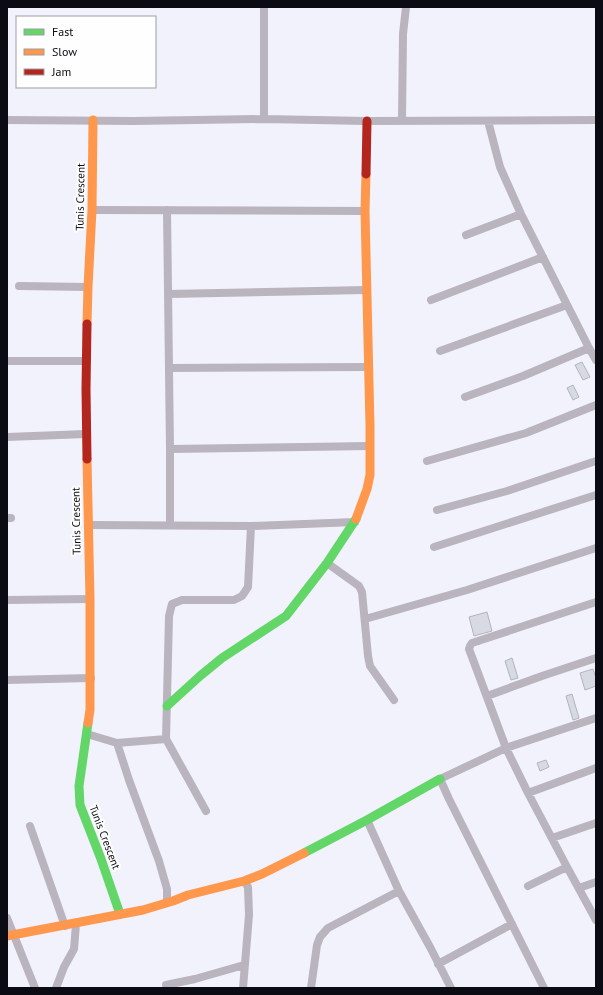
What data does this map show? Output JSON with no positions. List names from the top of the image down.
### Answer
{
  "streets": {
    "street": ["Tunis Crescent"]
  },
  "legend": ["Fast", "Slow", "Jam"]
}
